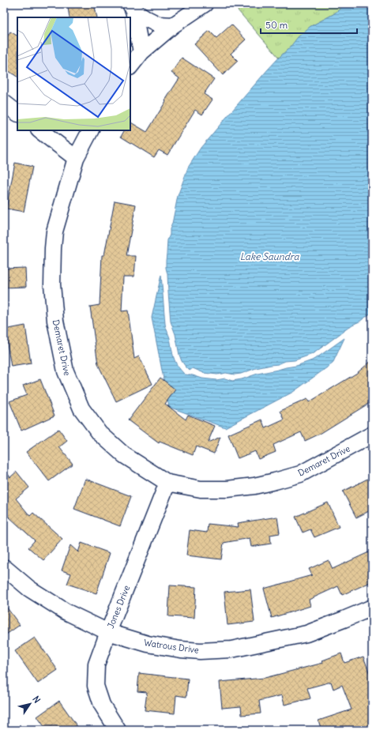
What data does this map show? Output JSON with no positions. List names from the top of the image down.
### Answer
{
  "streets": {
    "street": ["Demaret Drive", "Jones Drive", "Watrous Drive"]
  },
  "crossings": [
    ["Demaret Drive", "Jones Drive"],
    ["Jones Drive", "Watrous Drive"]
  ],
  "water": ["Lake Saundra"],
  "scale_bar": "50 m",
  "north": "top right"
}
